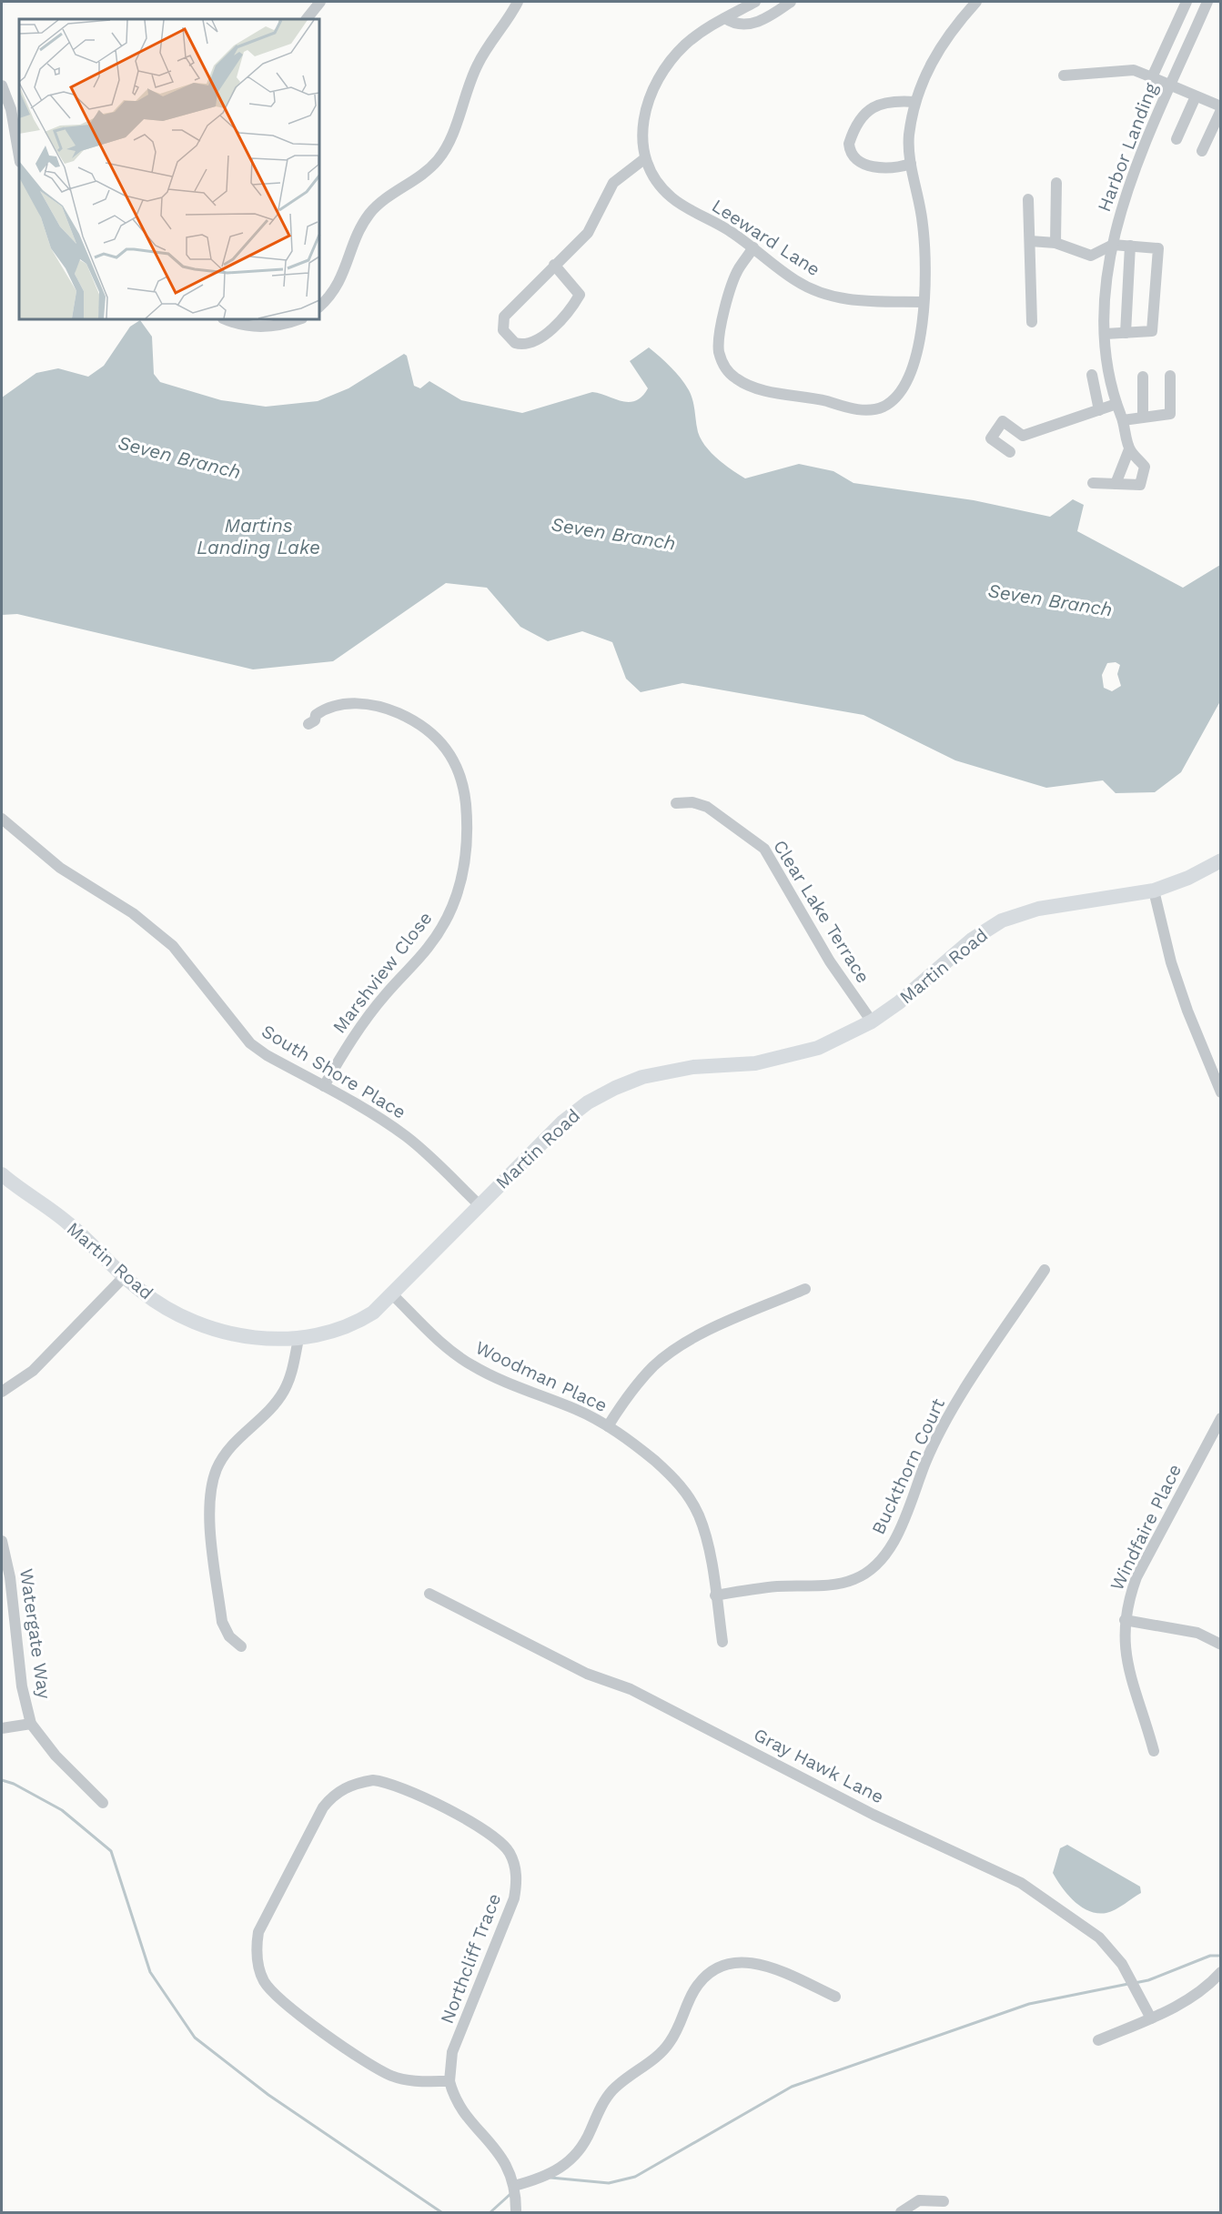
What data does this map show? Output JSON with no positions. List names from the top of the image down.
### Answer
{
  "streets": {
    "street": [
      "Harbor Landing",
      "Leeward Lane",
      "Clear Lake Terrace",
      "Martin Road",
      "Marshview Close",
      "South Shore Place",
      "Woodman Place",
      "Buckthorn Court",
      "Windfaire Place",
      "Watergate Way",
      "Gray Hawk Lane",
      "Northcliff Trace"
    ]
  },
  "crossings": [
    ["Clear Lake Terrace", "Martin Road"],
    ["Martin Road", "South Shore Place"],
    ["Martin Road", "Woodman Place"],
    ["Marshview Close", "South Shore Place"],
    ["Woodman Place", "Buckthorn Court"]
  ],
  "water": ["Seven Branch", "Martins Landing Lake"]
}
